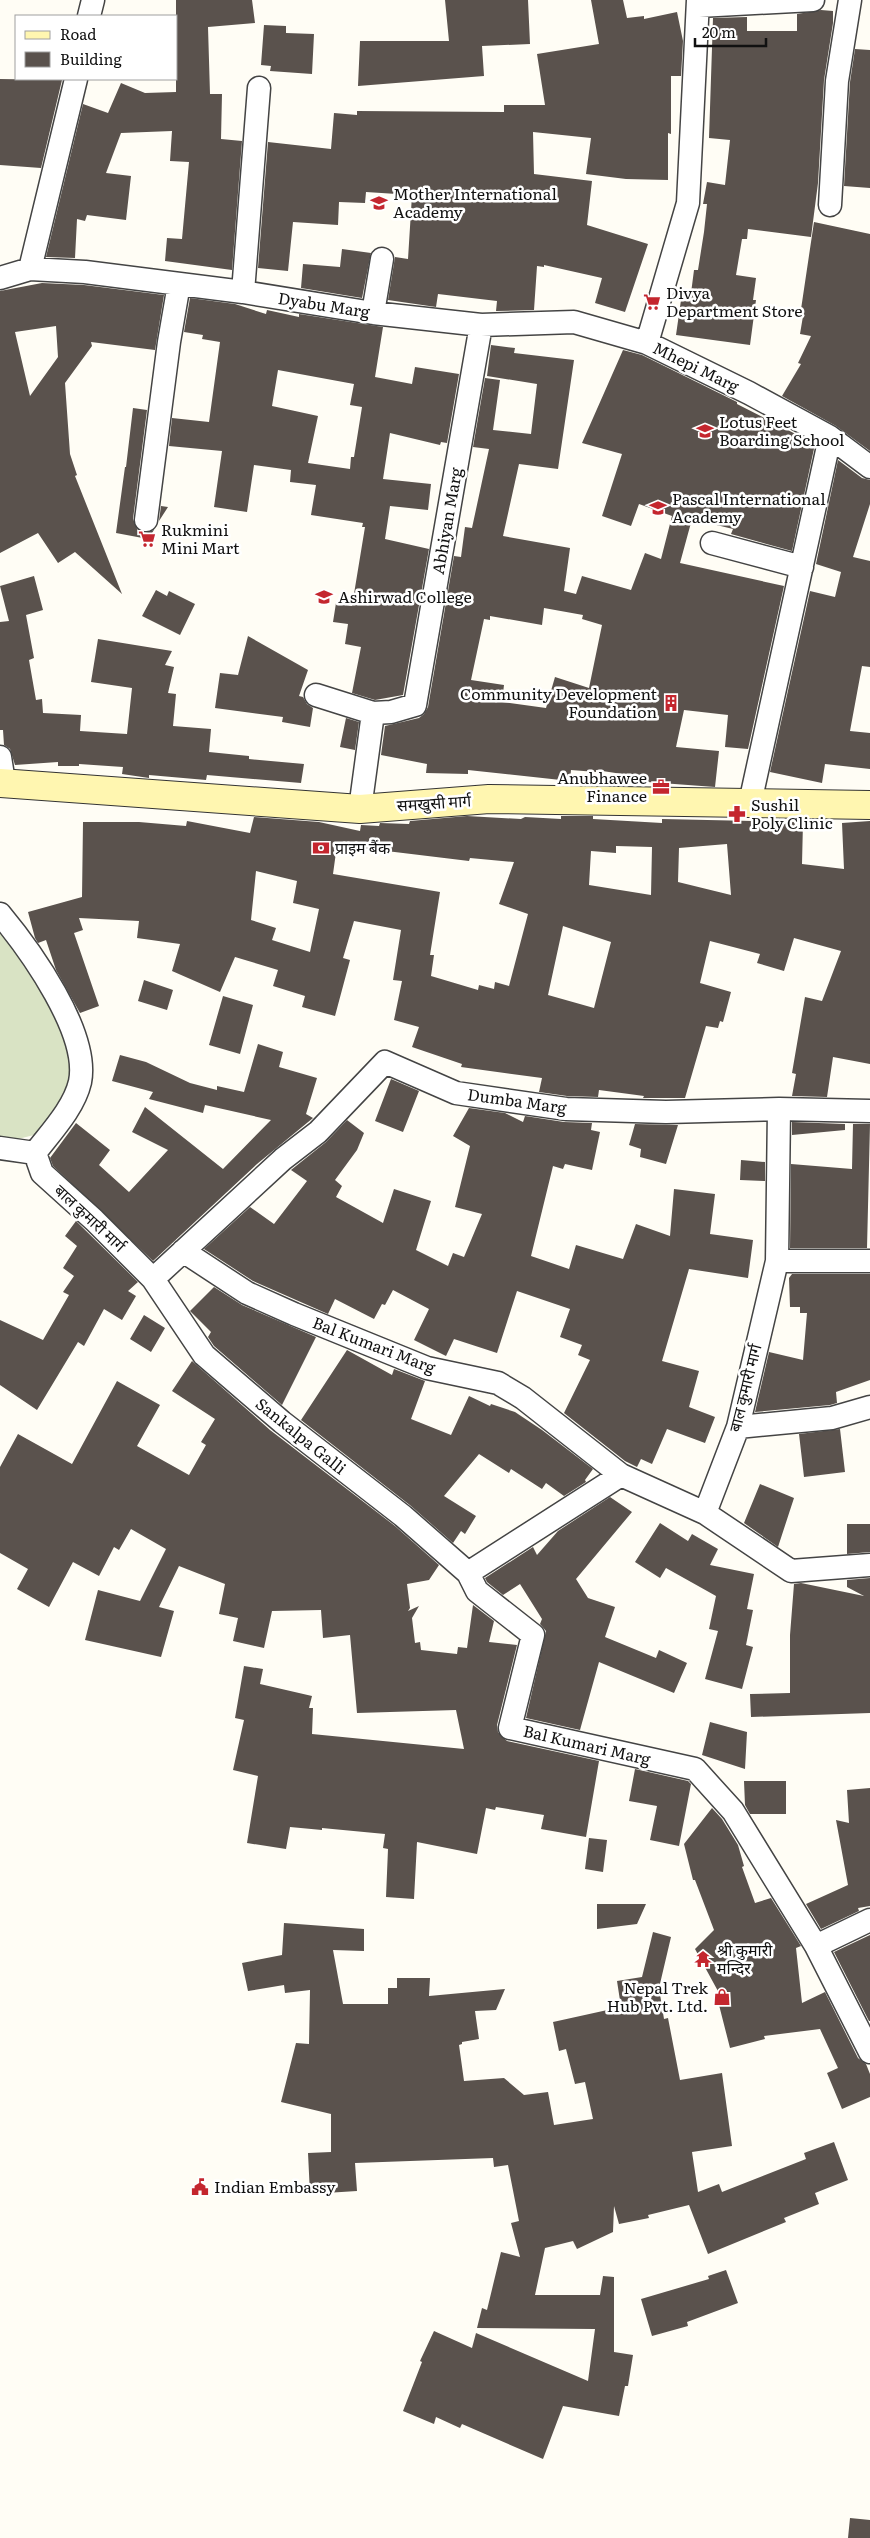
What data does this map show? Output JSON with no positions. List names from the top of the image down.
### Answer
{
  "streets": {
    "main road": ["समखुसी मार्ग"],
    "street": [
      "Dyabu Marg",
      "Mhepi Marg",
      "Abhiyan Marg",
      "Dumba Marg",
      "बाल कुमारी मार्ग",
      "Bal Kumari Marg",
      "Sankalpa Galli"
    ]
  },
  "crossings": [
    ["Dyabu Marg", "Mhepi Marg"],
    ["Dyabu Marg", "Abhiyan Marg"],
    ["Dumba Marg", "Bal Kumari Marg"],
    ["बाल कुमारी मार्ग", "Bal Kumari Marg"],
    ["बाल कुमारी मार्ग", "Sankalpa Galli"],
    ["Bal Kumari Marg", "Sankalpa Galli"]
  ],
  "places": {
    "school or university": [
      "Mother International Academy",
      "Lotus Feet Boarding School",
      "Pascal International Academy",
      "Ashirwad College"
    ],
    "supermarket": ["Divya Department Store", "Rukmini Mini Mart"],
    "building": ["Community Development Foundation"],
    "office": ["Anubhawee Finance"],
    "pharmacy": ["Sushil Poly Clinic"],
    "bank": ["प्राइम बैंक"],
    "temple": ["श्री कुमारी मन्दिर"],
    "shop": ["Nepal Trek Hub Pvt. Ltd."],
    "public building": ["Indian Embassy"]
  },
  "legend": ["Road", "Building"],
  "scale_bar": "20 m"
}
